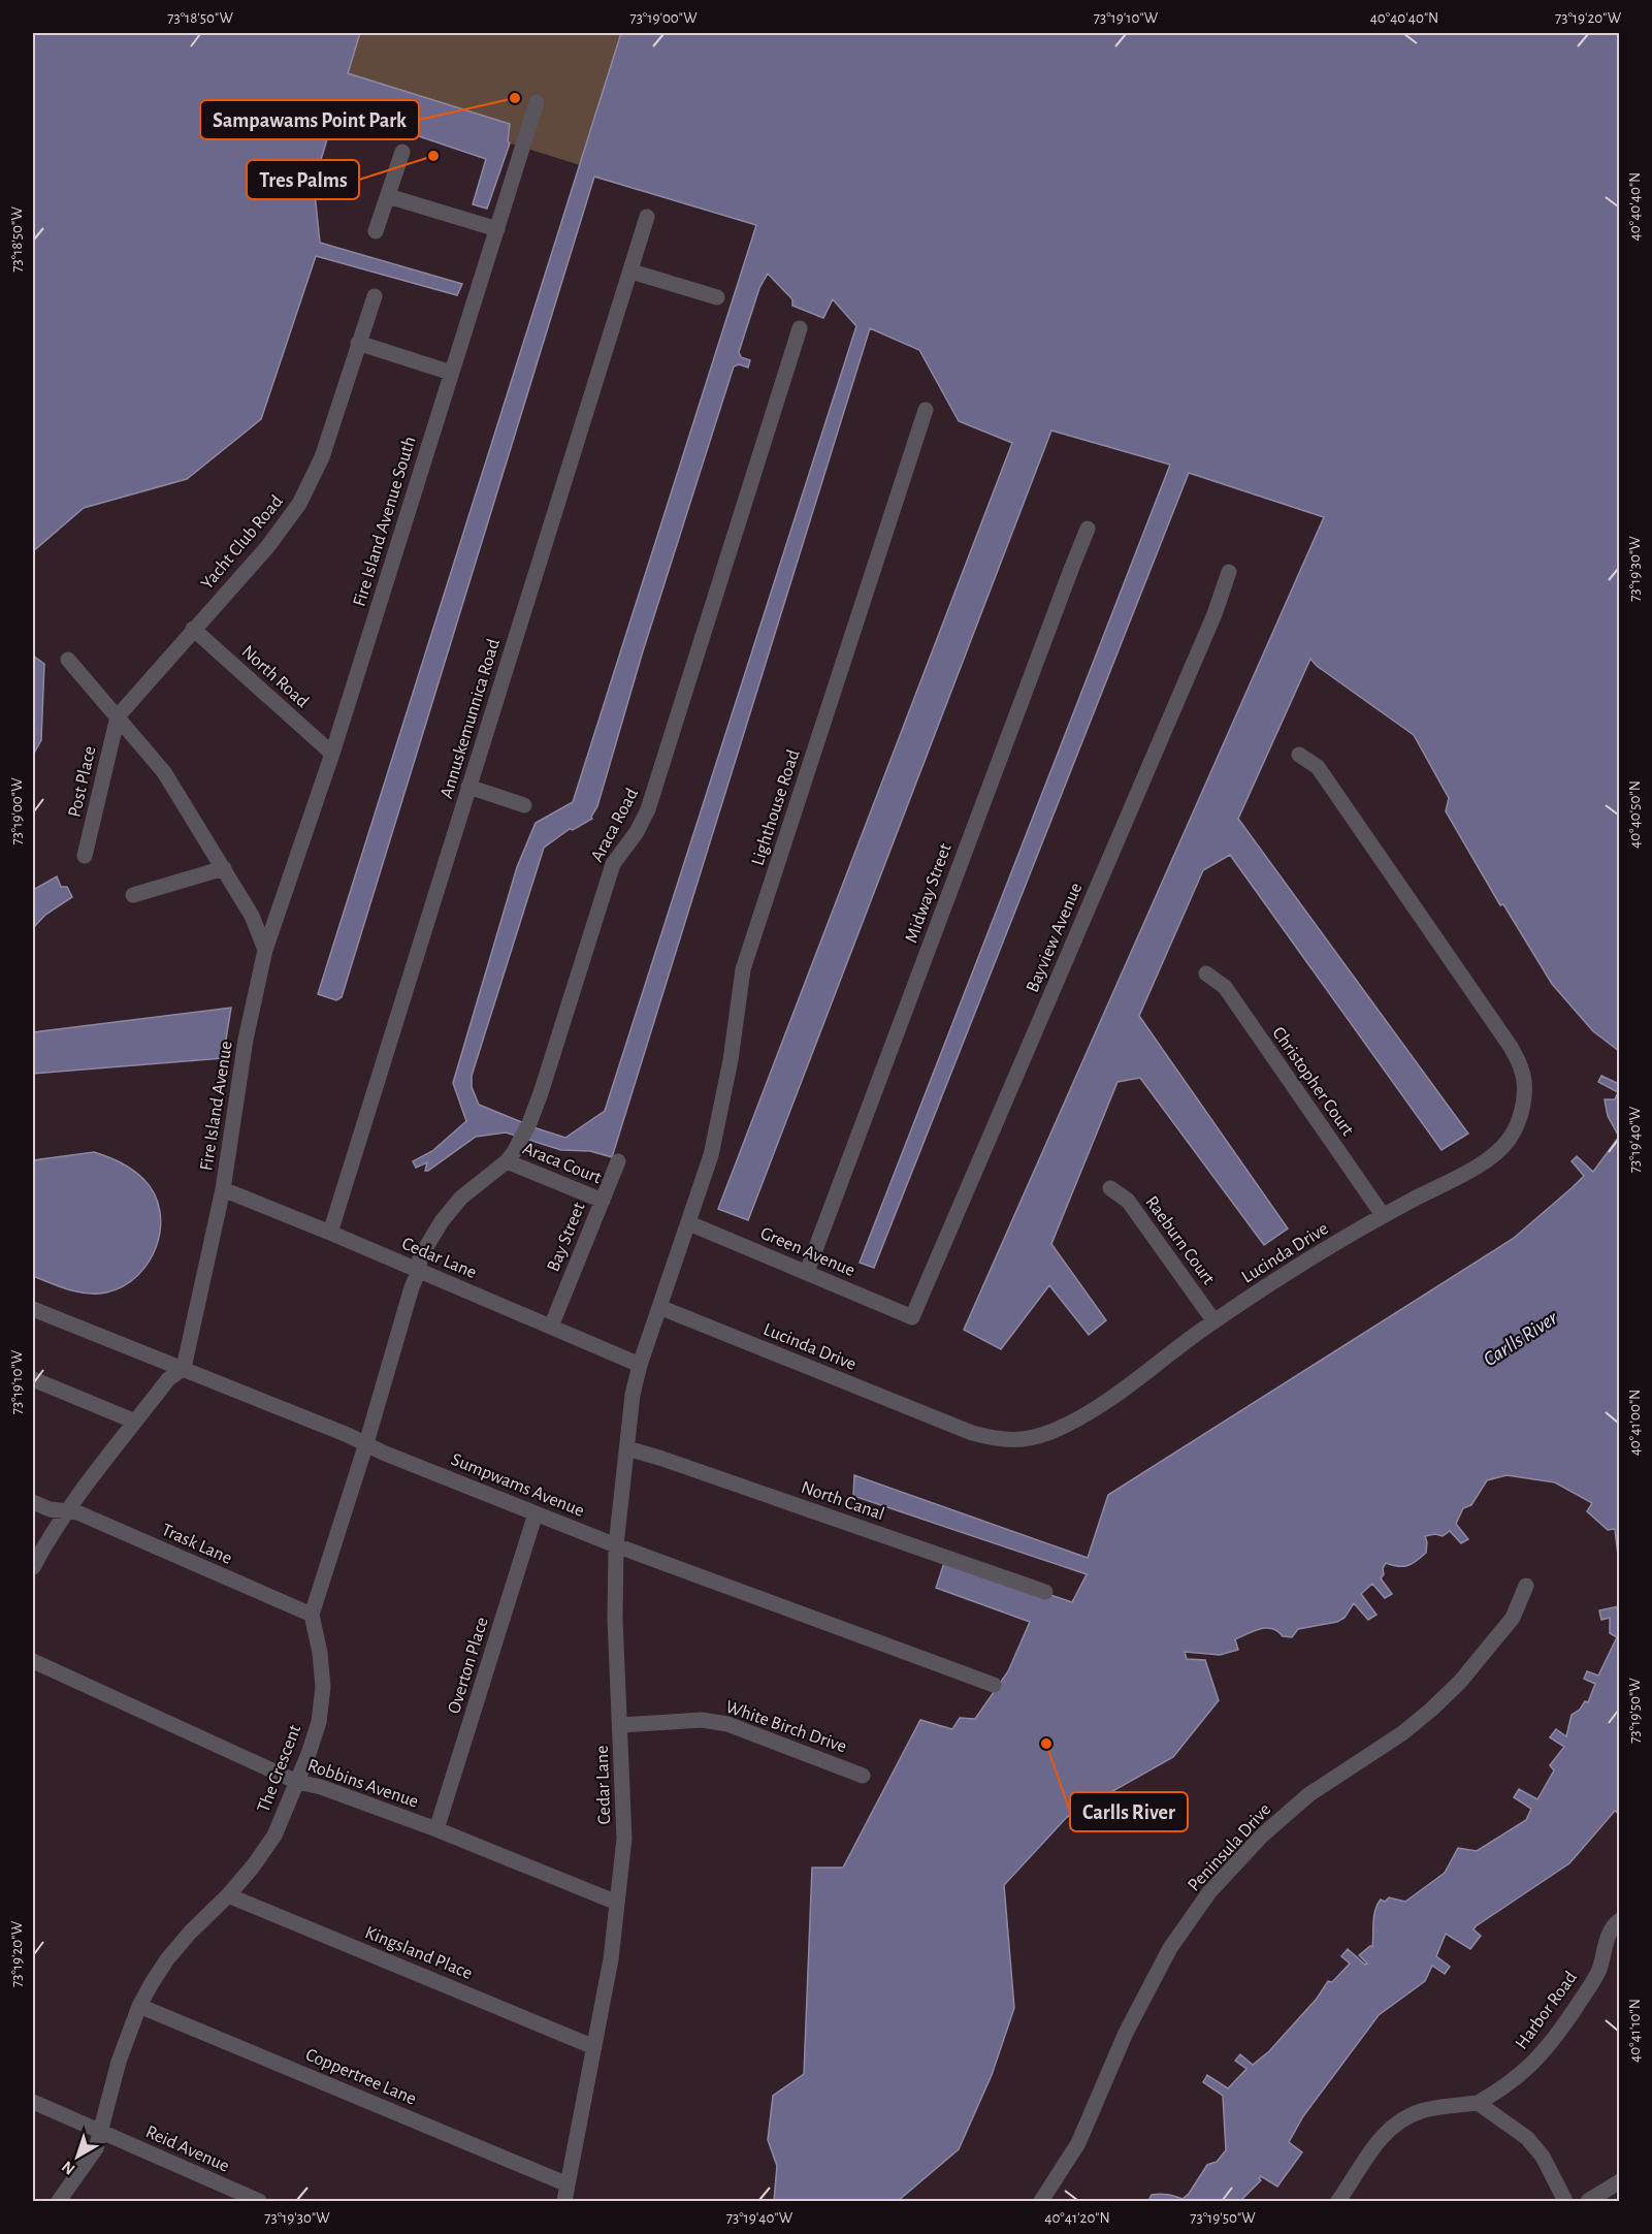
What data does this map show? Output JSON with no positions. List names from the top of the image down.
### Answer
{
  "streets": {
    "street": [
      "Fire Island Avenue South",
      "Yacht Club Road",
      "North Road",
      "Annuskemunnica Road",
      "Post Place",
      "Lighthouse Road",
      "Araca Road",
      "Midway Street",
      "Bayview Avenue",
      "Christopher Court",
      "Fire Island Avenue",
      "Araca Court",
      "Bay Street",
      "Raeburn Court",
      "Green Avenue",
      "Lucinda Drive",
      "Cedar Lane",
      "Sumpwams Avenue",
      "North Canal",
      "Trask Lane",
      "Overton Place",
      "White Birch Drive",
      "The Crescent",
      "Robbins Avenue",
      "Peninsula Drive",
      "Kingsland Place",
      "Harbor Road",
      "Coppertree Lane",
      "Reid Avenue"
    ]
  },
  "crossings": [
    ["Fire Island Avenue South", "North Road"],
    ["Fire Island Avenue South", "Fire Island Avenue"],
    ["Yacht Club Road", "North Road"],
    ["Yacht Club Road", "Post Place"],
    ["Annuskemunnica Road", "Cedar Lane"],
    ["Lighthouse Road", "Green Avenue"],
    ["Lighthouse Road", "Cedar Lane"],
    ["Araca Road", "Araca Court"],
    ["Araca Road", "Cedar Lane"],
    ["Araca Road", "The Crescent"],
    ["Midway Street", "Green Avenue"],
    ["Bayview Avenue", "Green Avenue"],
    ["Christopher Court", "Lucinda Drive"],
    ["Fire Island Avenue", "Cedar Lane"],
    ["Fire Island Avenue", "Sumpwams Avenue"],
    ["Araca Court", "Bay Street"],
    ["Bay Street", "Cedar Lane"],
    ["Raeburn Court", "Lucinda Drive"],
    ["Green Avenue", "Cedar Lane"],
    ["Lucinda Drive", "Cedar Lane"],
    ["Cedar Lane", "Sumpwams Avenue"],
    ["Cedar Lane", "North Canal"],
    ["Cedar Lane", "White Birch Drive"],
    ["Cedar Lane", "The Crescent"],
    ["Cedar Lane", "Robbins Avenue"],
    ["Cedar Lane", "Kingsland Place"],
    ["Cedar Lane", "Coppertree Lane"],
    ["Sumpwams Avenue", "Overton Place"],
    ["Sumpwams Avenue", "The Crescent"],
    ["Trask Lane", "The Crescent"],
    ["Overton Place", "Robbins Avenue"],
    ["The Crescent", "Robbins Avenue"],
    ["The Crescent", "Kingsland Place"],
    ["The Crescent", "Coppertree Lane"],
    ["The Crescent", "Reid Avenue"]
  ],
  "water": ["Carlls River"],
  "places": ["Sampawams Point Park", "Tres Palms", "Carlls River"],
  "north": "bottom left",
  "coordinates": [
    "73°18'50\"W",
    "73°19'00\"W",
    "73°19'10\"W",
    "40°40'40\"N",
    "73°19'20\"W",
    "73°19'30\"W",
    "40°40'50\"N",
    "73°19'40\"W",
    "40°41'00\"N",
    "73°19'50\"W",
    "40°41'10\"N",
    "40°41'20\"N"
  ]
}
